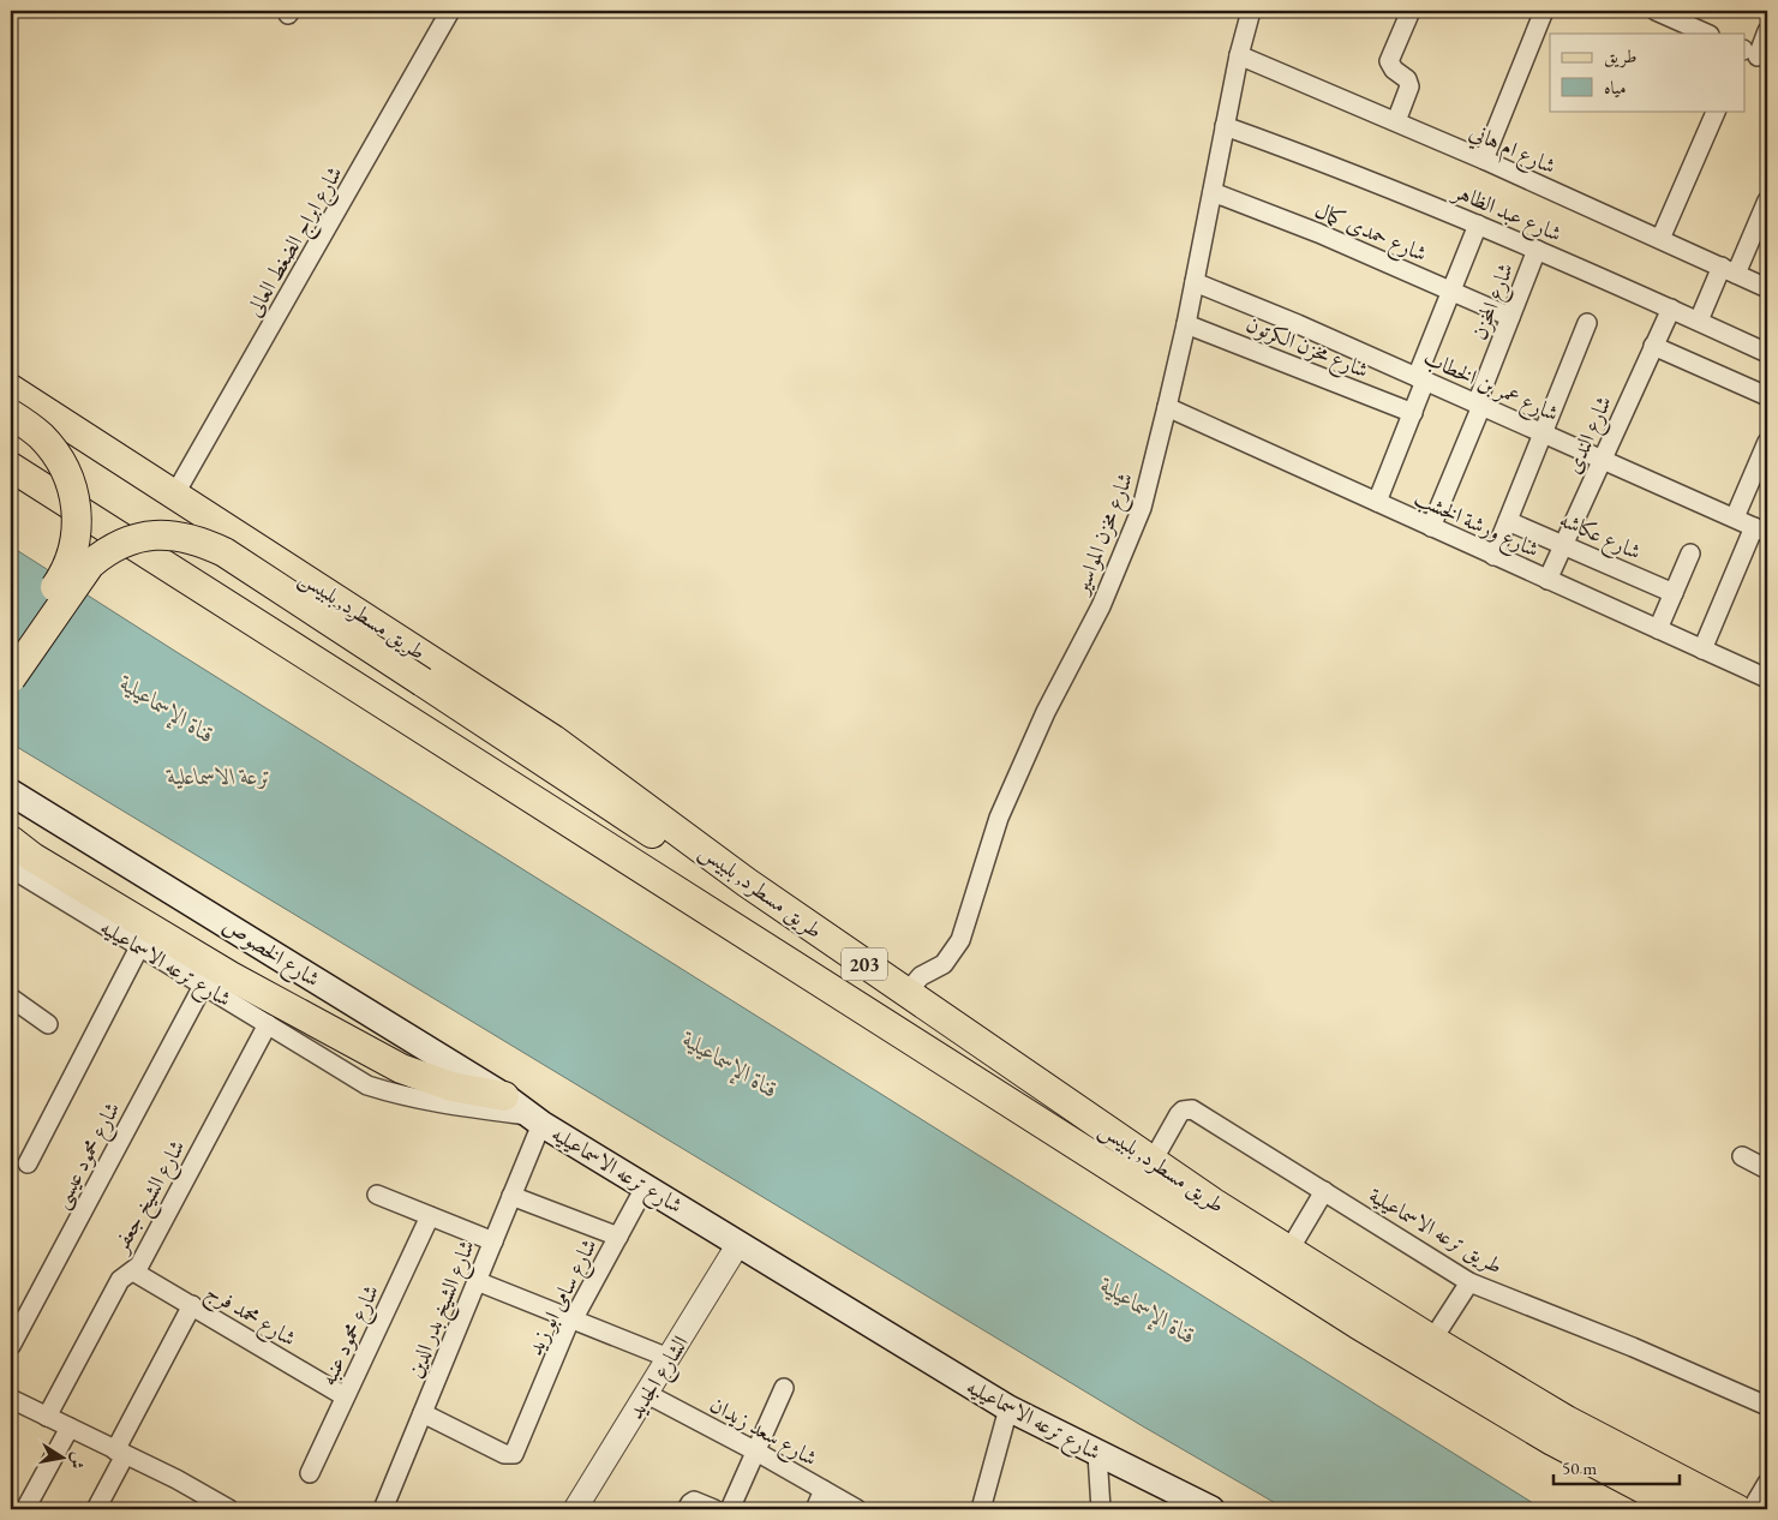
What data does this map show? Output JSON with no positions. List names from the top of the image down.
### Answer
{
  "streets": {
    "main road": [
      "طريق مسطرد, بلبيس",
      "شارع الخصوص",
      "شارع ترعه الاسماعيليه",
      "203"
    ],
    "street": [
      "شارع ام هاني",
      "شارع عبد الظاهر",
      "شارع حمدى كمال",
      "شارع ابراج الضغط العالى",
      "شارع المخزن",
      "شارع مخزن الكرتون",
      "شارع عمر بن الخطاب",
      "شارع الندى",
      "شارع ورشة الخشب",
      "شارع مخزن المواسير",
      "شارع عكاشه",
      "شارع محمود عيسى",
      "شارع الشيخ جعفر",
      "طريق ترعه الاسماعيلية",
      "شارع سامى ابو زيد",
      "شارع الشيخ بدر الدين",
      "شارع محمد فرج",
      "شارع محمود عنبه",
      "الشارع الجديد",
      "شارع سعد زيدان"
    ]
  },
  "crossings": [
    ["شارع ام هاني", "شارع مخزن المواسير"],
    ["شارع عبد الظاهر", "شارع المخزن"],
    ["شارع عبد الظاهر", "شارع الندى"],
    ["شارع عبد الظاهر", "شارع مخزن المواسير"],
    ["شارع حمدى كمال", "شارع المخزن"],
    ["شارع حمدى كمال", "شارع مخزن المواسير"],
    ["شارع ابراج الضغط العالى", "طريق مسطرد, بلبيس"],
    ["شارع المخزن", "شارع عمر بن الخطاب"],
    ["شارع المخزن", "شارع ورشة الخشب"],
    ["شارع مخزن الكرتون", "شارع مخزن المواسير"],
    ["شارع عمر بن الخطاب", "شارع الندى"],
    ["شارع عمر بن الخطاب", "شارع مخزن المواسير"],
    ["شارع الندى", "شارع ورشة الخشب"],
    ["شارع الندى", "شارع عكاشه"],
    ["شارع ورشة الخشب", "شارع مخزن المواسير"],
    ["شارع مخزن المواسير", "طريق مسطرد, بلبيس"],
    ["طريق مسطرد, بلبيس", "طريق ترعه الاسماعيلية"],
    ["شارع الخصوص", "شارع ترعه الاسماعيليه"],
    ["شارع الخصوص", "شارع الشيخ بدر الدين"],
    ["شارع ترعه الاسماعيليه", "شارع محمود عيسى"],
    ["شارع ترعه الاسماعيليه", "شارع الشيخ جعفر"],
    ["شارع ترعه الاسماعيليه", "شارع سامى ابو زيد"],
    ["شارع ترعه الاسماعيليه", "شارع الشيخ بدر الدين"],
    ["شارع ترعه الاسماعيليه", "الشارع الجديد"],
    ["شارع الشيخ جعفر", "شارع محمد فرج"],
    ["شارع سامى ابو زيد", "شارع الشيخ بدر الدين"],
    ["شارع محمد فرج", "شارع محمود عنبه"],
    ["الشارع الجديد", "شارع سعد زيدان"]
  ],
  "water": ["قناة الإسماعيلية", "ترعة الاسماعلية"],
  "legend": ["طريق", "مياه"],
  "scale_bar": "50 m",
  "north": "right"
}
